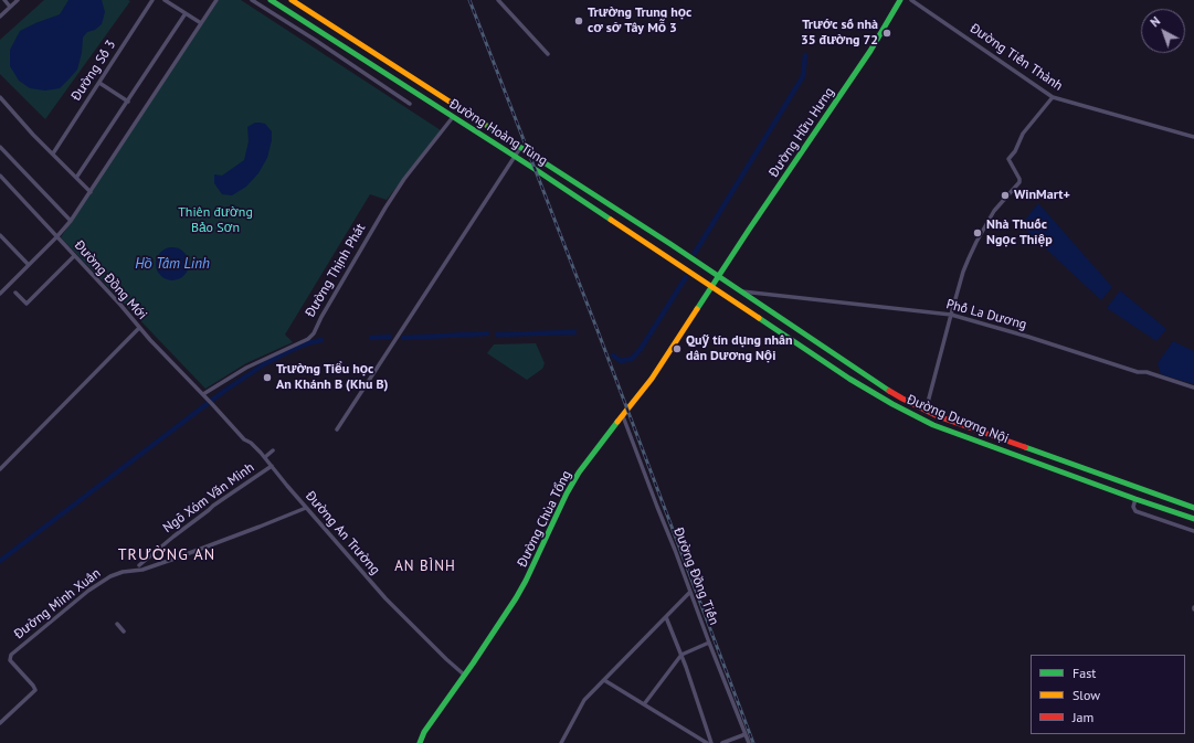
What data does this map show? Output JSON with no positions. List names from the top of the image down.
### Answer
{
  "streets": {
    "main road": [
      "Đường Hoàng Tùng",
      "Đường Hữu Hưng",
      "Đường Dương Nội",
      "Đường Chùa Tổng"
    ],
    "street": [
      "Đường Tiến Thành",
      "Đường Số 3",
      "Đường Thịnh Phát",
      "Đường Đồng Mới",
      "Phố La Dương",
      "Ngõ Xóm Văn Minh",
      "Đường An Trường",
      "Đường Đồng Tiến",
      "Đường Minh Xuân"
    ]
  },
  "crossings": [
    ["Đường Hoàng Tùng", "Đường Hữu Hưng"],
    ["Đường Hoàng Tùng", "Đường Thịnh Phát"],
    ["Đường Hoàng Tùng", "Đường Dương Nội"],
    ["Đường Hoàng Tùng", "Đường Chùa Tổng"],
    ["Đường Hữu Hưng", "Đường Dương Nội"],
    ["Đường Hữu Hưng", "Đường Chùa Tổng"],
    ["Đường Thịnh Phát", "Đường Đồng Mới"],
    ["Đường Đồng Mới", "Đường An Trường"],
    ["Phố La Dương", "Đường Dương Nội"],
    ["Đường Dương Nội", "Đường Chùa Tổng"],
    ["Ngõ Xóm Văn Minh", "Đường An Trường"],
    ["Đường Chùa Tổng", "Đường An Trường"],
    ["Đường Chùa Tổng", "Đường Đồng Tiến"],
    ["Đường An Trường", "Đường Minh Xuân"]
  ],
  "districts": ["TRƯỜNG AN", "AN BÌNH"],
  "water": ["Hồ Tâm Linh"],
  "parks": ["Thiên đường Bảo Sơn"],
  "places": [
    "Trường Trung học cơ sở Tây Mỗ 3",
    "Trước số nhà 35 đường 72",
    "WinMart+",
    "Nhà Thuốc Ngọc Thiệp",
    "Quỹ tín dụng nhân dân Dương Nội",
    "Trường Tiểu học An Khánh B (Khu B)"
  ],
  "legend": ["Fast", "Slow", "Jam"],
  "north": "top left"
}
